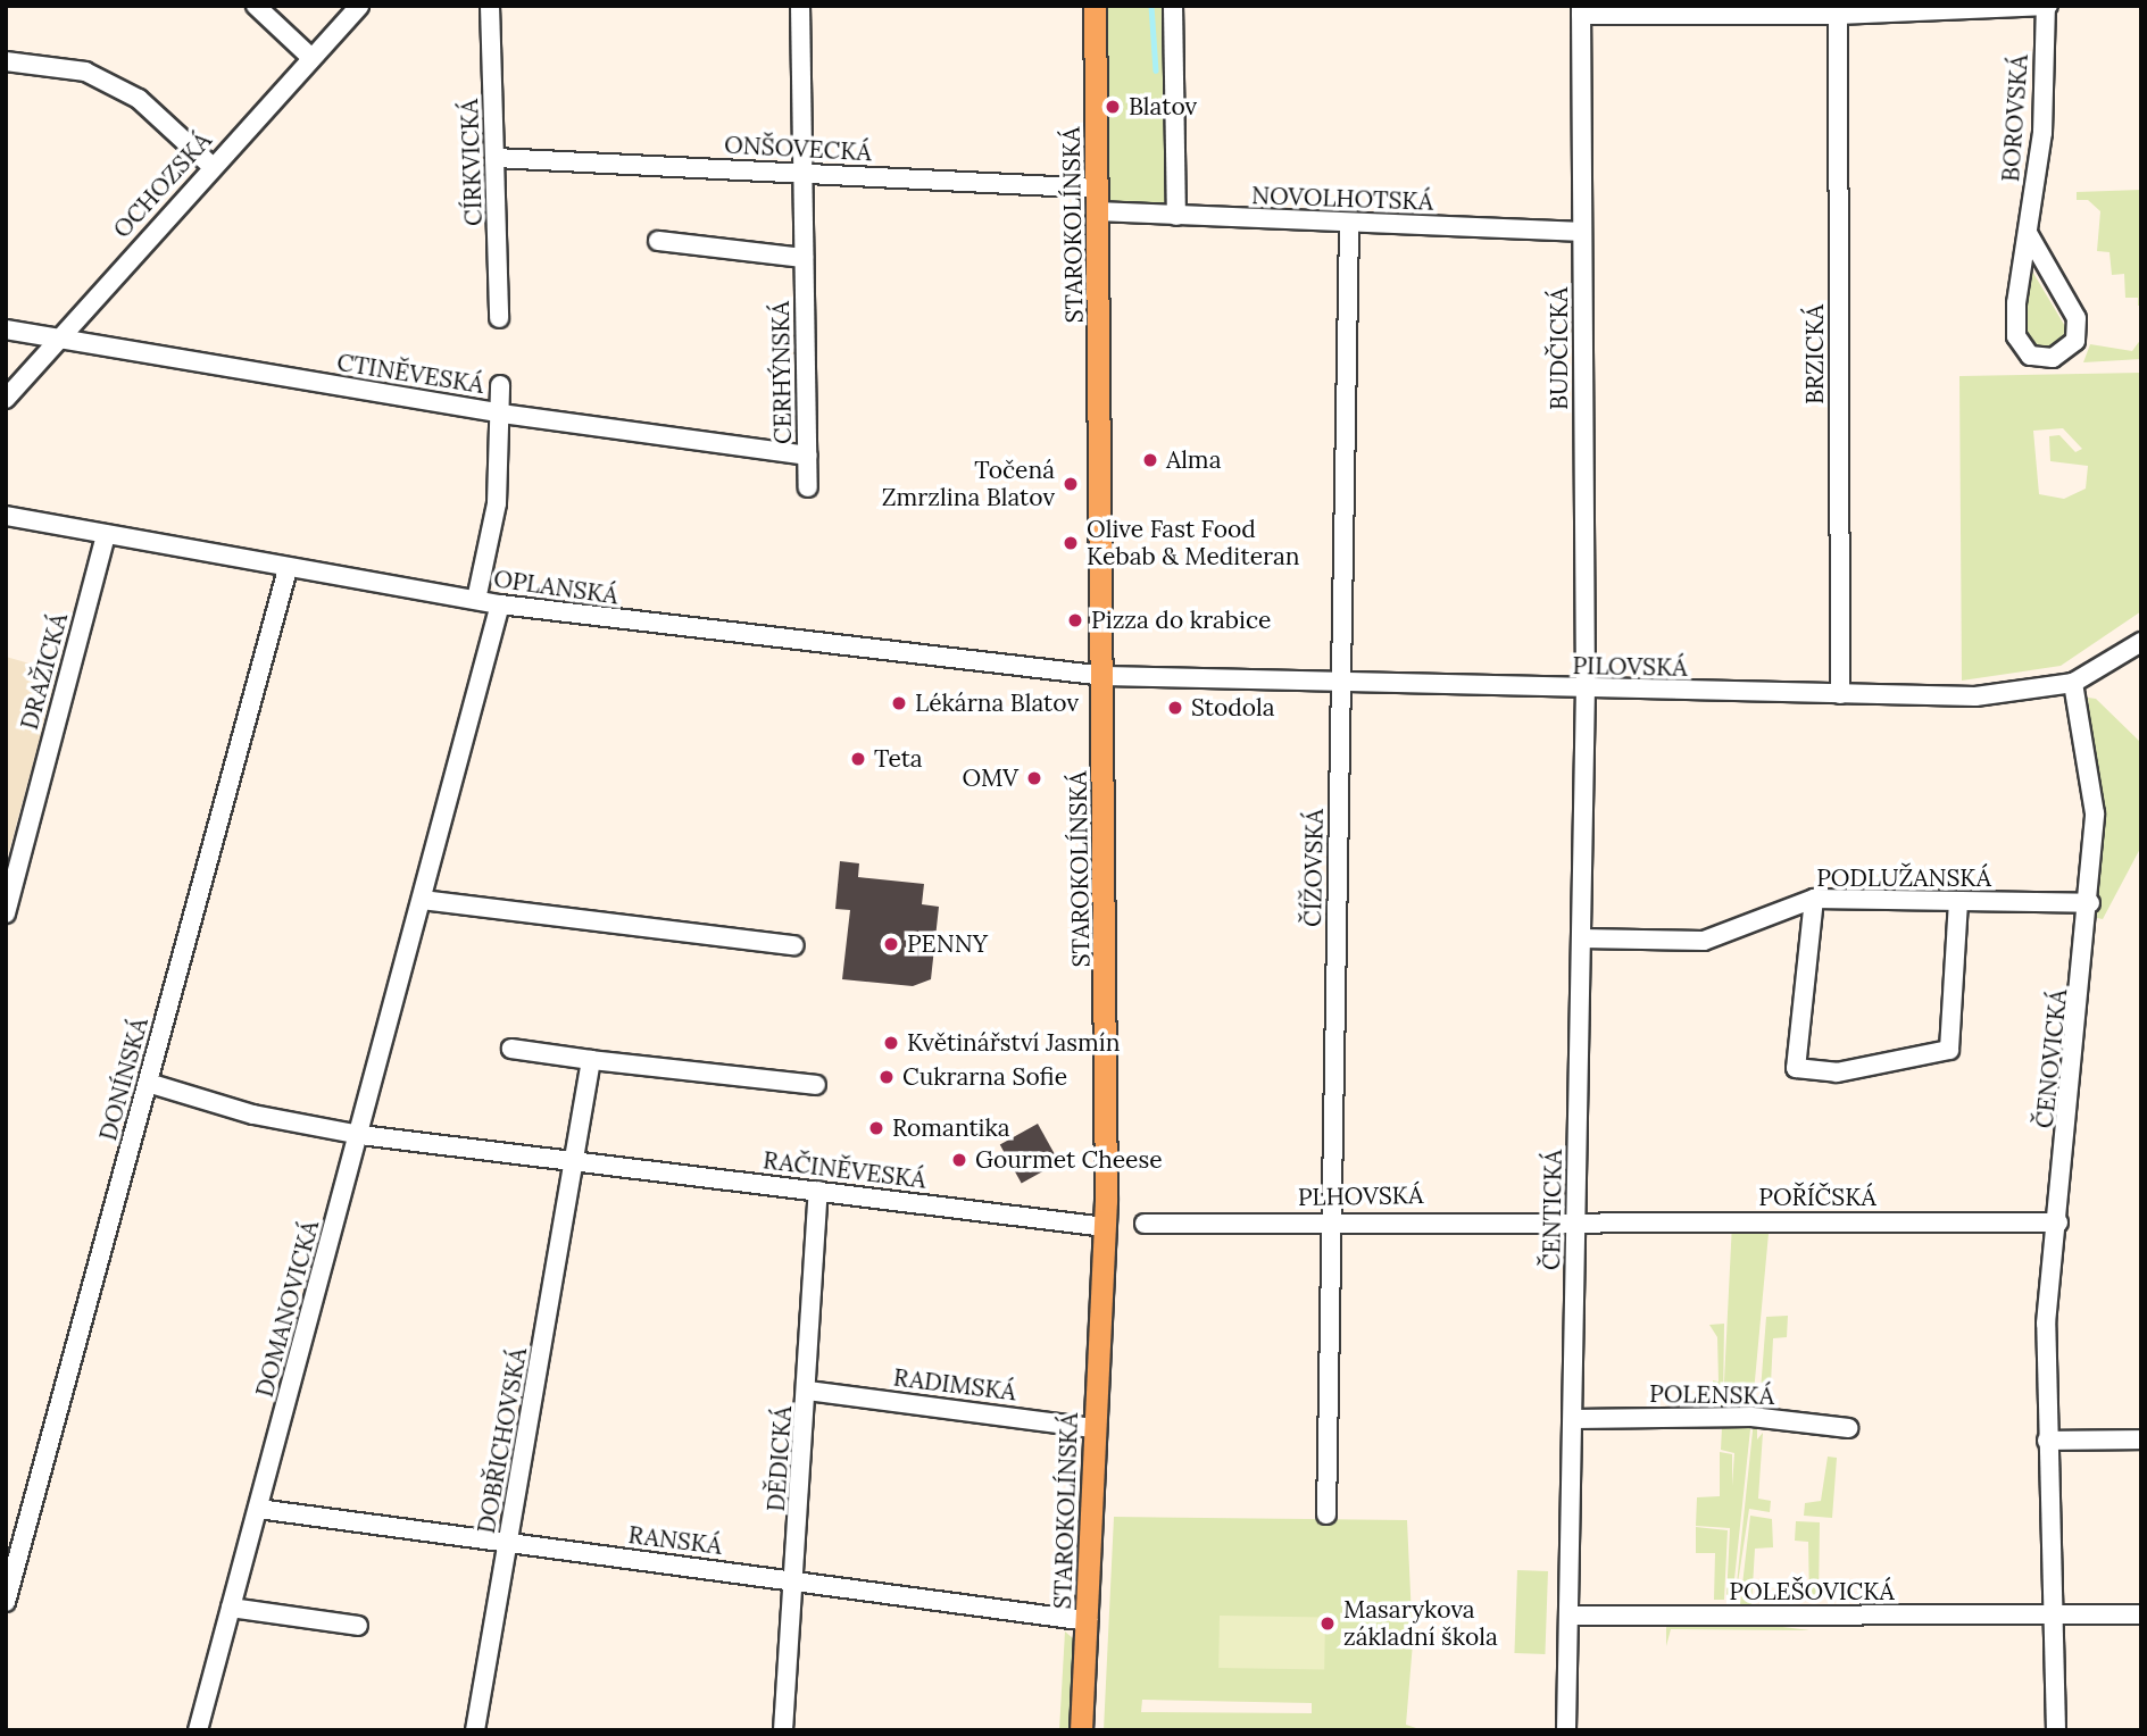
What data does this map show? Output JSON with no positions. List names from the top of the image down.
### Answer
{
  "streets": {
    "main road": ["STAROKOLÍNSKÁ"],
    "street": [
      "BOROVSKÁ",
      "ONŠOVECKÁ",
      "CÍRKVICKÁ",
      "OCHOZSKÁ",
      "NOVOLHOTSKÁ",
      "BUDČICKÁ",
      "BRZICKÁ",
      "CERHÝNSKÁ",
      "CTINĚVESKÁ",
      "OPLANSKÁ",
      "PILOVSKÁ",
      "DRAŽICKÁ",
      "ČÍŽOVSKÁ",
      "PODLUŽANSKÁ",
      "ČENOVICKÁ",
      "DONÍNSKÁ",
      "RAČINĚVESKÁ",
      "PLHOVSKÁ",
      "POŘÍČSKÁ",
      "ČENTICKÁ",
      "DOMANOVICKÁ",
      "RADIMSKÁ",
      "POLENSKÁ",
      "DOBŘICHOVSKÁ",
      "DĚDICKÁ",
      "RANSKÁ",
      "POLEŠOVICKÁ"
    ]
  },
  "crossings": [
    ["ONŠOVECKÁ", "CÍRKVICKÁ"],
    ["ONŠOVECKÁ", "STAROKOLÍNSKÁ"],
    ["ONŠOVECKÁ", "CERHÝNSKÁ"],
    ["OCHOZSKÁ", "CTINĚVESKÁ"],
    ["NOVOLHOTSKÁ", "STAROKOLÍNSKÁ"],
    ["NOVOLHOTSKÁ", "BUDČICKÁ"],
    ["NOVOLHOTSKÁ", "ČÍŽOVSKÁ"],
    ["STAROKOLÍNSKÁ", "OPLANSKÁ"],
    ["STAROKOLÍNSKÁ", "PILOVSKÁ"],
    ["STAROKOLÍNSKÁ", "RAČINĚVESKÁ"],
    ["STAROKOLÍNSKÁ", "RADIMSKÁ"],
    ["STAROKOLÍNSKÁ", "RANSKÁ"],
    ["BUDČICKÁ", "PILOVSKÁ"],
    ["BUDČICKÁ", "ČENTICKÁ"],
    ["BRZICKÁ", "PILOVSKÁ"],
    ["CERHÝNSKÁ", "CTINĚVESKÁ"],
    ["OPLANSKÁ", "PILOVSKÁ"],
    ["OPLANSKÁ", "DRAŽICKÁ"],
    ["OPLANSKÁ", "DONÍNSKÁ"],
    ["OPLANSKÁ", "DOMANOVICKÁ"],
    ["PILOVSKÁ", "ČÍŽOVSKÁ"],
    ["PILOVSKÁ", "ČENOVICKÁ"],
    ["PILOVSKÁ", "ČENTICKÁ"],
    ["ČÍŽOVSKÁ", "PLHOVSKÁ"],
    ["PODLUŽANSKÁ", "ČENOVICKÁ"],
    ["PODLUŽANSKÁ", "ČENTICKÁ"],
    ["ČENOVICKÁ", "POŘÍČSKÁ"],
    ["ČENOVICKÁ", "POLEŠOVICKÁ"],
    ["DONÍNSKÁ", "RAČINĚVESKÁ"],
    ["RAČINĚVESKÁ", "DOMANOVICKÁ"],
    ["RAČINĚVESKÁ", "DOBŘICHOVSKÁ"],
    ["RAČINĚVESKÁ", "DĚDICKÁ"],
    ["PLHOVSKÁ", "POŘÍČSKÁ"],
    ["PLHOVSKÁ", "ČENTICKÁ"],
    ["POŘÍČSKÁ", "ČENTICKÁ"],
    ["ČENTICKÁ", "POLENSKÁ"],
    ["ČENTICKÁ", "POLEŠOVICKÁ"],
    ["DOMANOVICKÁ", "RANSKÁ"],
    ["RADIMSKÁ", "DĚDICKÁ"],
    ["DOBŘICHOVSKÁ", "RANSKÁ"],
    ["DĚDICKÁ", "RANSKÁ"]
  ],
  "places": [
    "Blatov",
    "Alma",
    "Točená Zmrzlina Blatov",
    "Olive Fast Food Kebab & Mediteran",
    "Pizza do krabice",
    "Lékárna Blatov",
    "Stodola",
    "Teta",
    "OMV",
    "PENNY",
    "Květinářství Jasmín",
    "Cukrarna Sofie",
    "Romantika",
    "Gourmet Cheese",
    "Masarykova základní škola"
  ]
}
